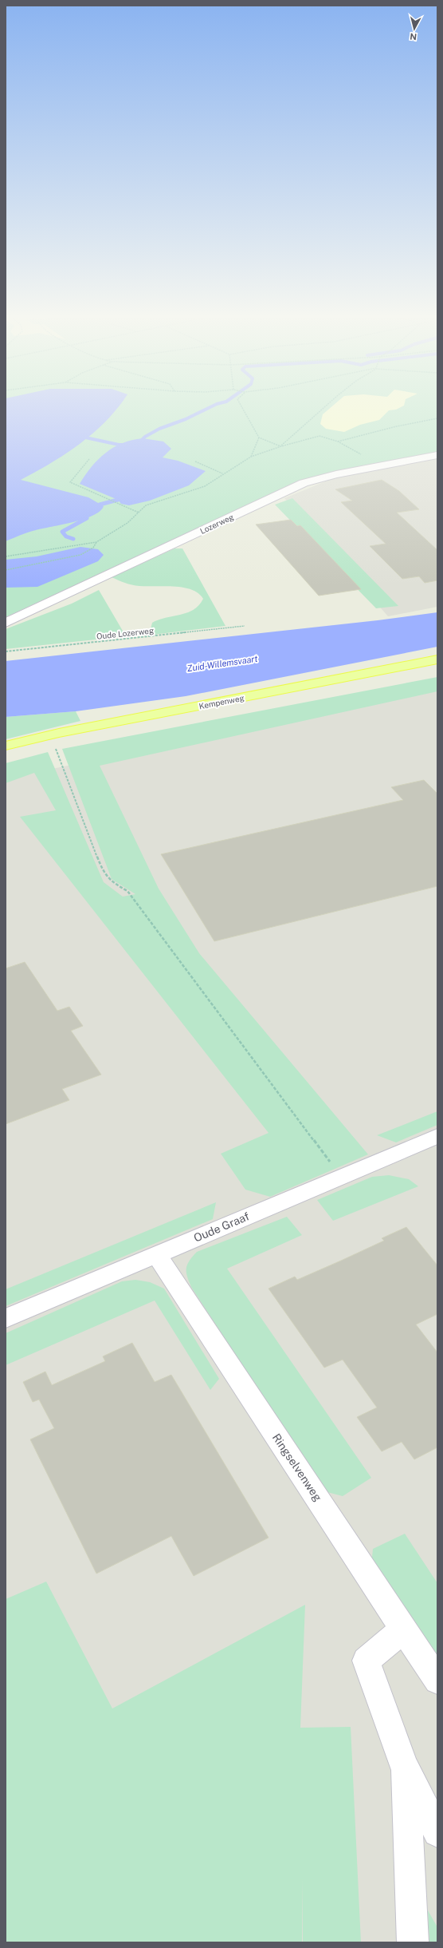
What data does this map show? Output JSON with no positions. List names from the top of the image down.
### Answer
{
  "streets": {
    "main road": ["Kempenweg"],
    "street": ["Lozerweg", "Oude Graaf", "Ringselvenweg"],
    "path": ["Oude Lozerweg"]
  },
  "crossings": [
    ["Oude Graaf", "Ringselvenweg"]
  ],
  "water": ["Zuid-Willemsvaart"],
  "north": "bottom"
}
